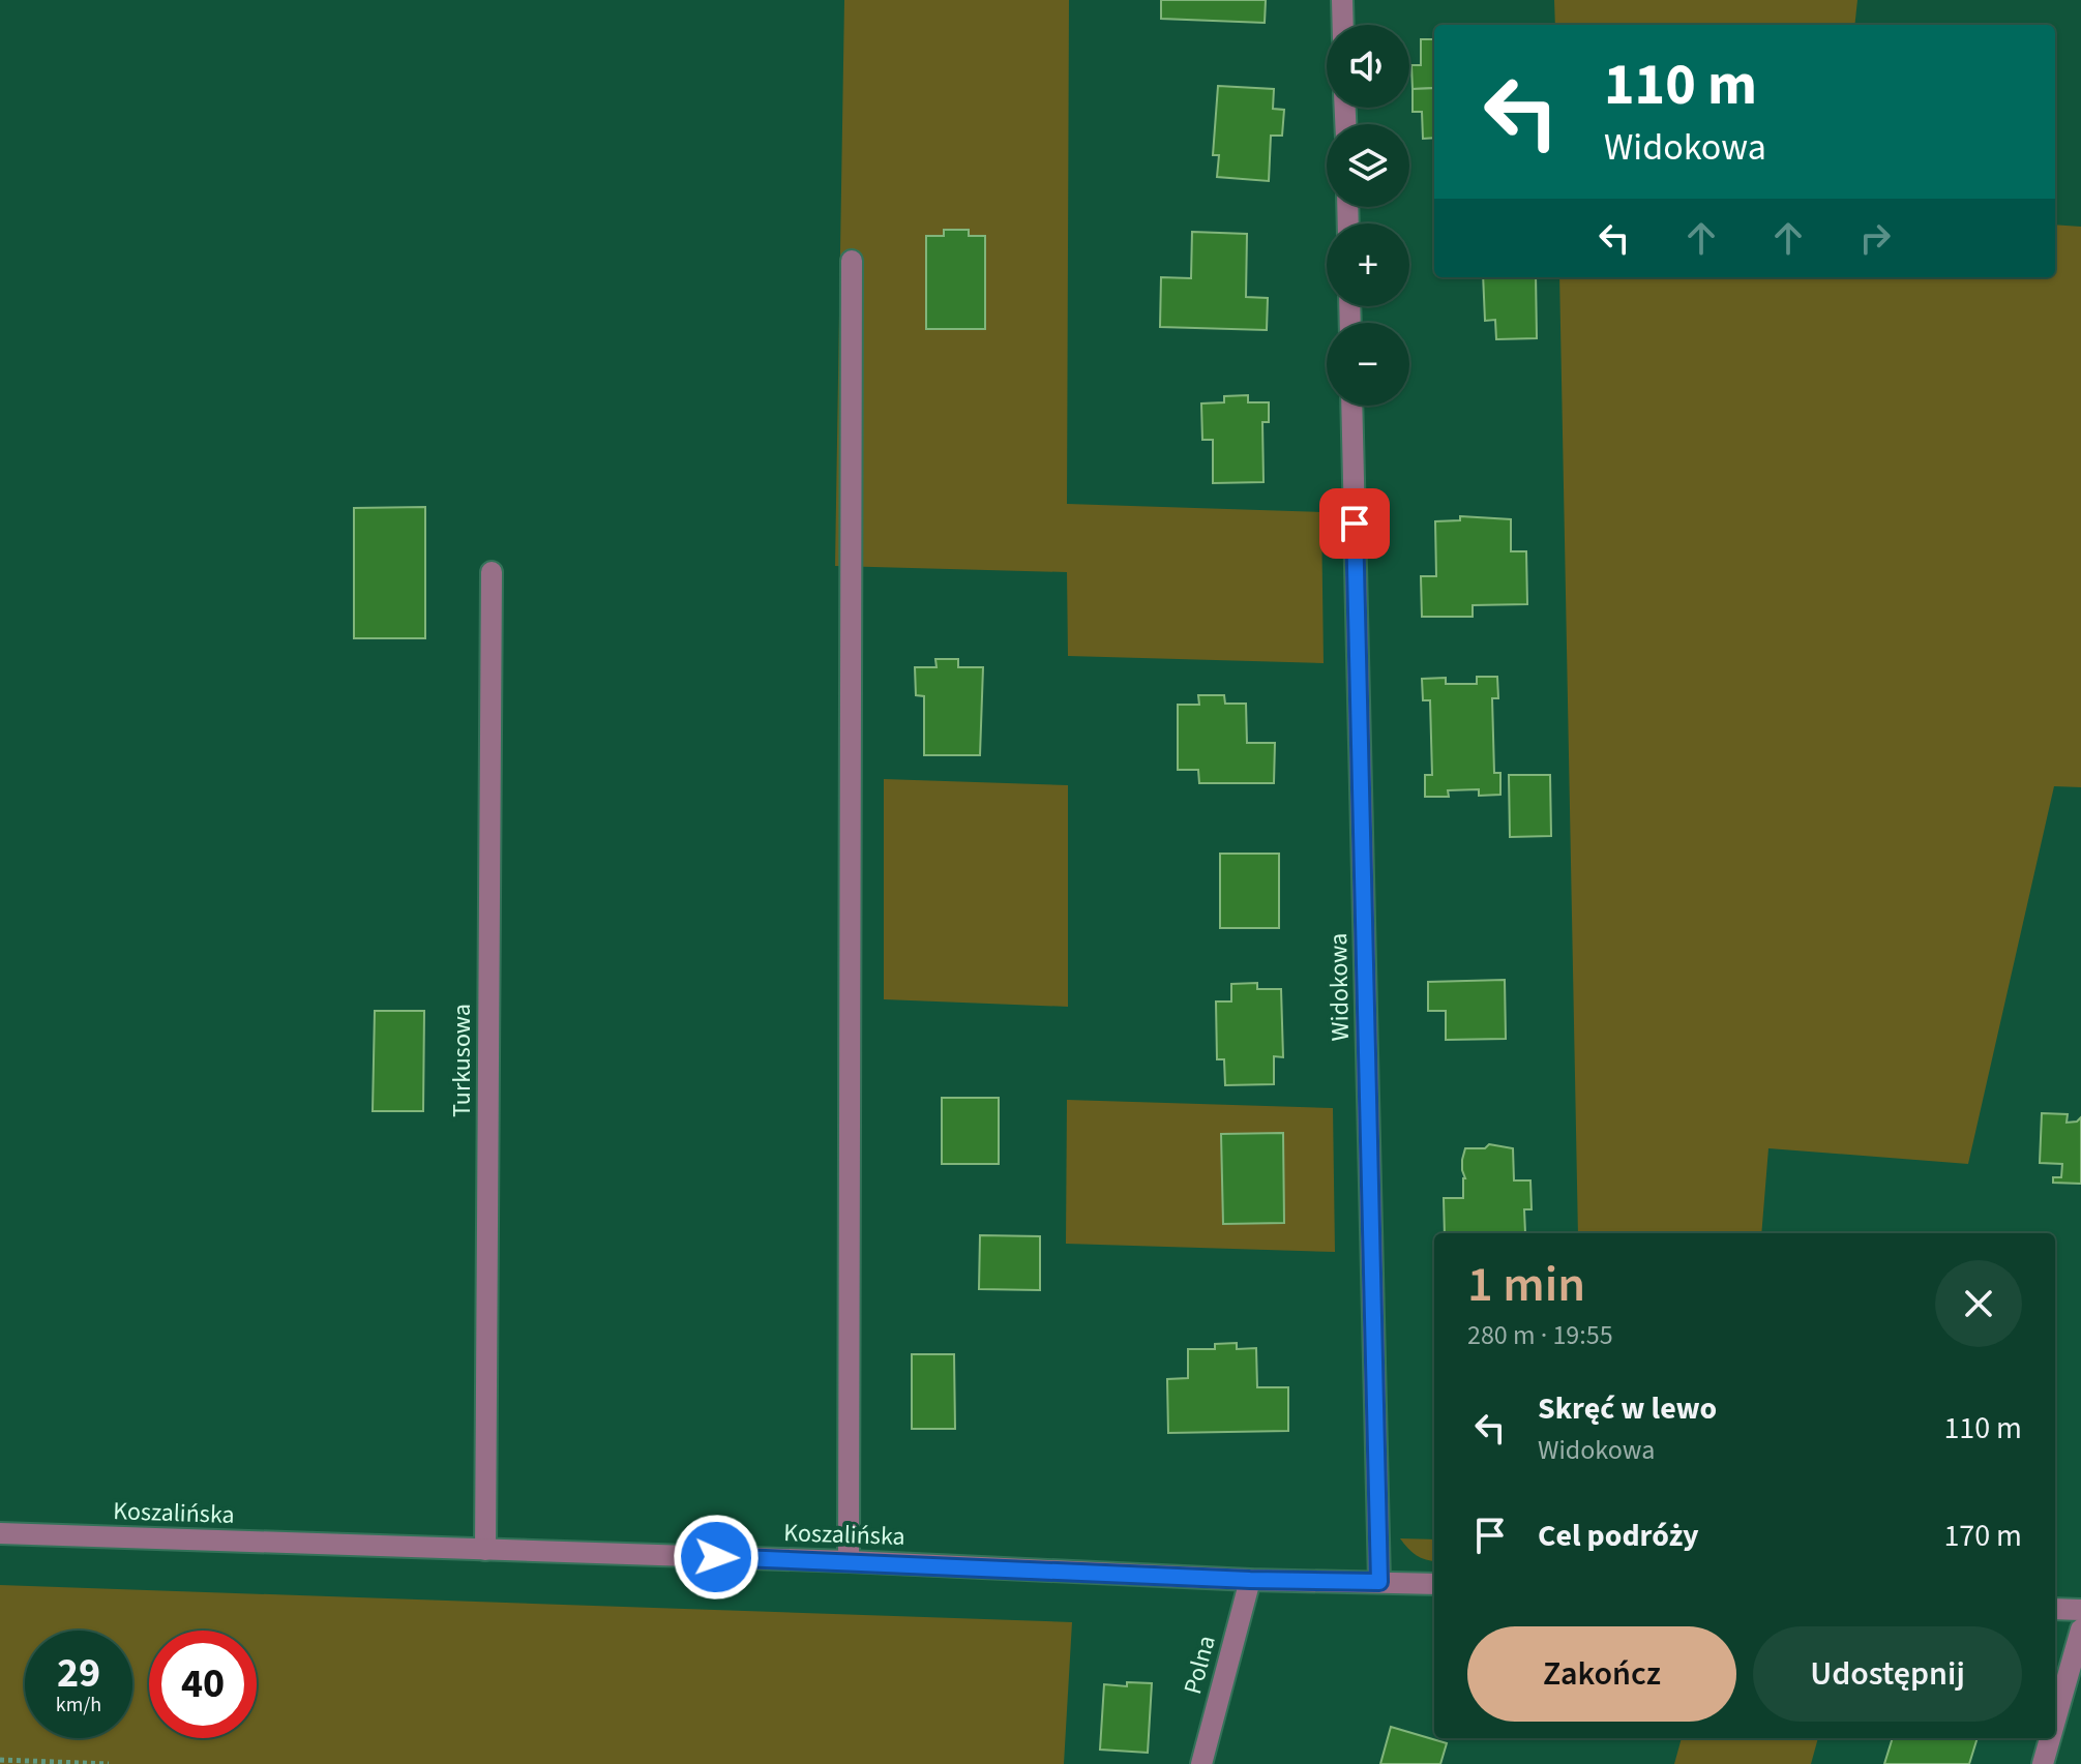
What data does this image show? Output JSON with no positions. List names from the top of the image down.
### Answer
{
  "streets": {
    "street": [
      "Widokowa",
      "Turkusowa",
      "Koszalińska",
      "Polna"
    ]
  },
  "crossings": [
    ["Widokowa", "Koszalińska"],
    ["Turkusowa", "Koszalińska"],
    ["Koszalińska", "Polna"]
  ],
  "page": {
    "map_buttons": ["+", "−"],
    "turn": ["110 m", "Widokowa"],
    "heading": ["1 min", "280 m · 19:55"],
    "list": [
      {
        "name": "Skręć w lewo",
        "note": "Widokowa",
        "value": "110 m"
      },
      {
        "name": "Cel podróży",
        "value": "170 m"
      }
    ],
    "buttons": ["Zakończ", "Udostępnij"],
    "speed": "29 km/h",
    "limit": "40"
  }
}
